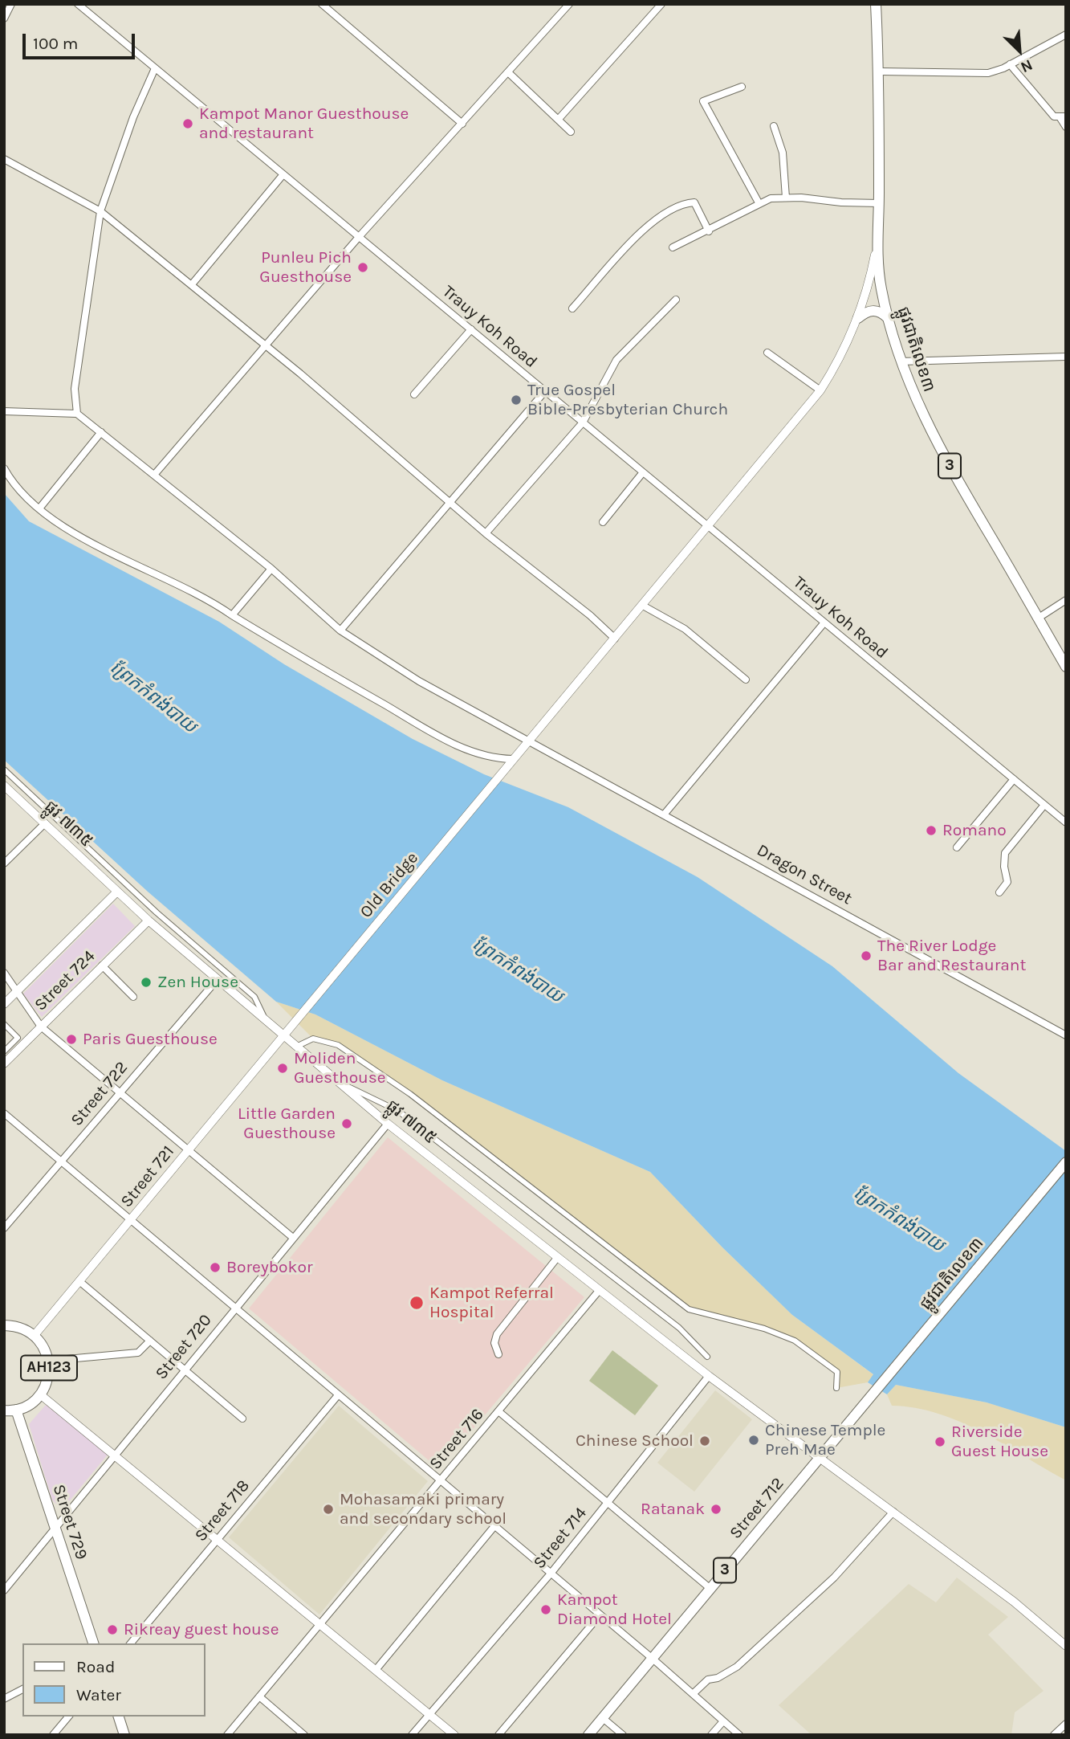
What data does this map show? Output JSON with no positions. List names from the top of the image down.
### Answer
{
  "streets": {
    "main road": [
      "ផ្លូវជាតិលេខ៣",
      "3",
      "AH123",
      "Street 712",
      "Street 729"
    ],
    "street": [
      "Trauy Koh Road",
      "ផ្លូវ ៧៣៥",
      "Dragon Street",
      "Old Bridge",
      "Street 724",
      "Street 722",
      "Street 721",
      "Street 720",
      "Street 716",
      "Street 718",
      "Street 714"
    ]
  },
  "crossings": [
    ["Trauy Koh Road", "Old Bridge"],
    ["ផ្លូវជាតិលេខ៣", "Old Bridge"],
    ["ផ្លូវជាតិលេខ៣", "Street 712"],
    ["ផ្លូវ ៧៣៥", "Old Bridge"],
    ["ផ្លូវ ៧៣៥", "Street 724"],
    ["ផ្លូវ ៧៣៥", "Street 722"],
    ["ផ្លូវ ៧៣៥", "Street 721"],
    ["ផ្លូវ ៧៣៥", "Street 720"],
    ["ផ្លូវ ៧៣៥", "Street 716"],
    ["ផ្លូវ ៧៣៥", "Street 712"],
    ["ផ្លូវ ៧៣៥", "Street 714"],
    ["Dragon Street", "Old Bridge"],
    ["Old Bridge", "Street 721"],
    ["Street 721", "AH123"],
    ["Street 720", "Street 729"],
    ["AH123", "Street 729"]
  ],
  "water": ["ព្រែកកំពង់បាយ"],
  "places": [
    "Kampot Manor Guesthouse and restaurant",
    "Punleu Pich Guesthouse",
    "True Gospel Bible-Presbyterian Church",
    "Romano",
    "The River Lodge Bar and Restaurant",
    "Zen House",
    "Paris Guesthouse",
    "Moliden Guesthouse",
    "Little Garden Guesthouse",
    "Boreybokor",
    "Kampot Referral Hospital",
    "Chinese Temple Preh Mae",
    "Chinese School",
    "Riverside Guest House",
    "Mohasamaki primary and secondary school",
    "Ratanak",
    "Kampot Diamond Hotel",
    "Rikreay guest house"
  ],
  "legend": ["Road", "Water"],
  "scale_bar": "100 m",
  "north": "bottom right"
}
